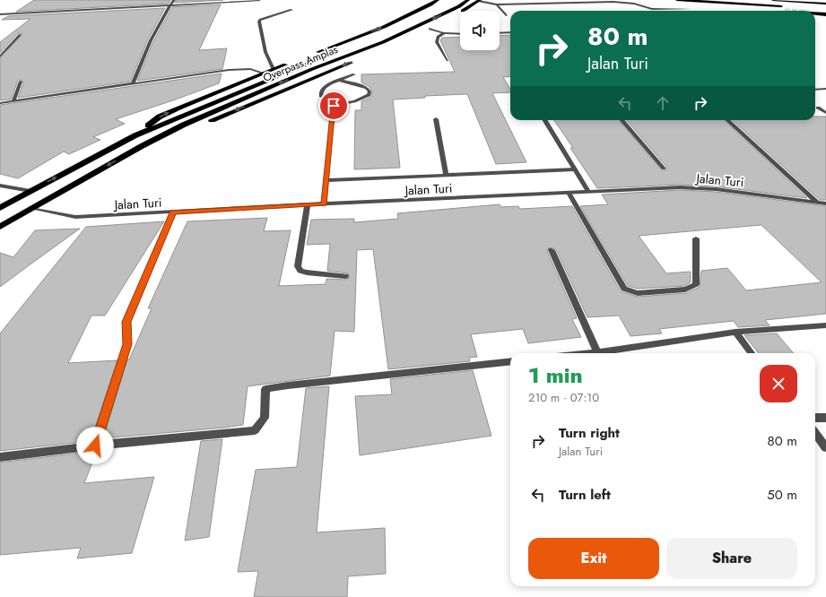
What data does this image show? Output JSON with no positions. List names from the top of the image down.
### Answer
{
  "streets": {
    "highway": ["Overpass Amplas"],
    "street": ["Jalan Turi"]
  },
  "page": {
    "turn": ["80 m", "Jalan Turi"],
    "heading": ["1 min", "210 m · 07:10"],
    "list": [
      {
        "name": "Turn right",
        "note": "Jalan Turi",
        "value": "80 m"
      },
      {
        "name": "Turn left",
        "value": "50 m"
      }
    ],
    "buttons": ["Exit", "Share"]
  }
}
